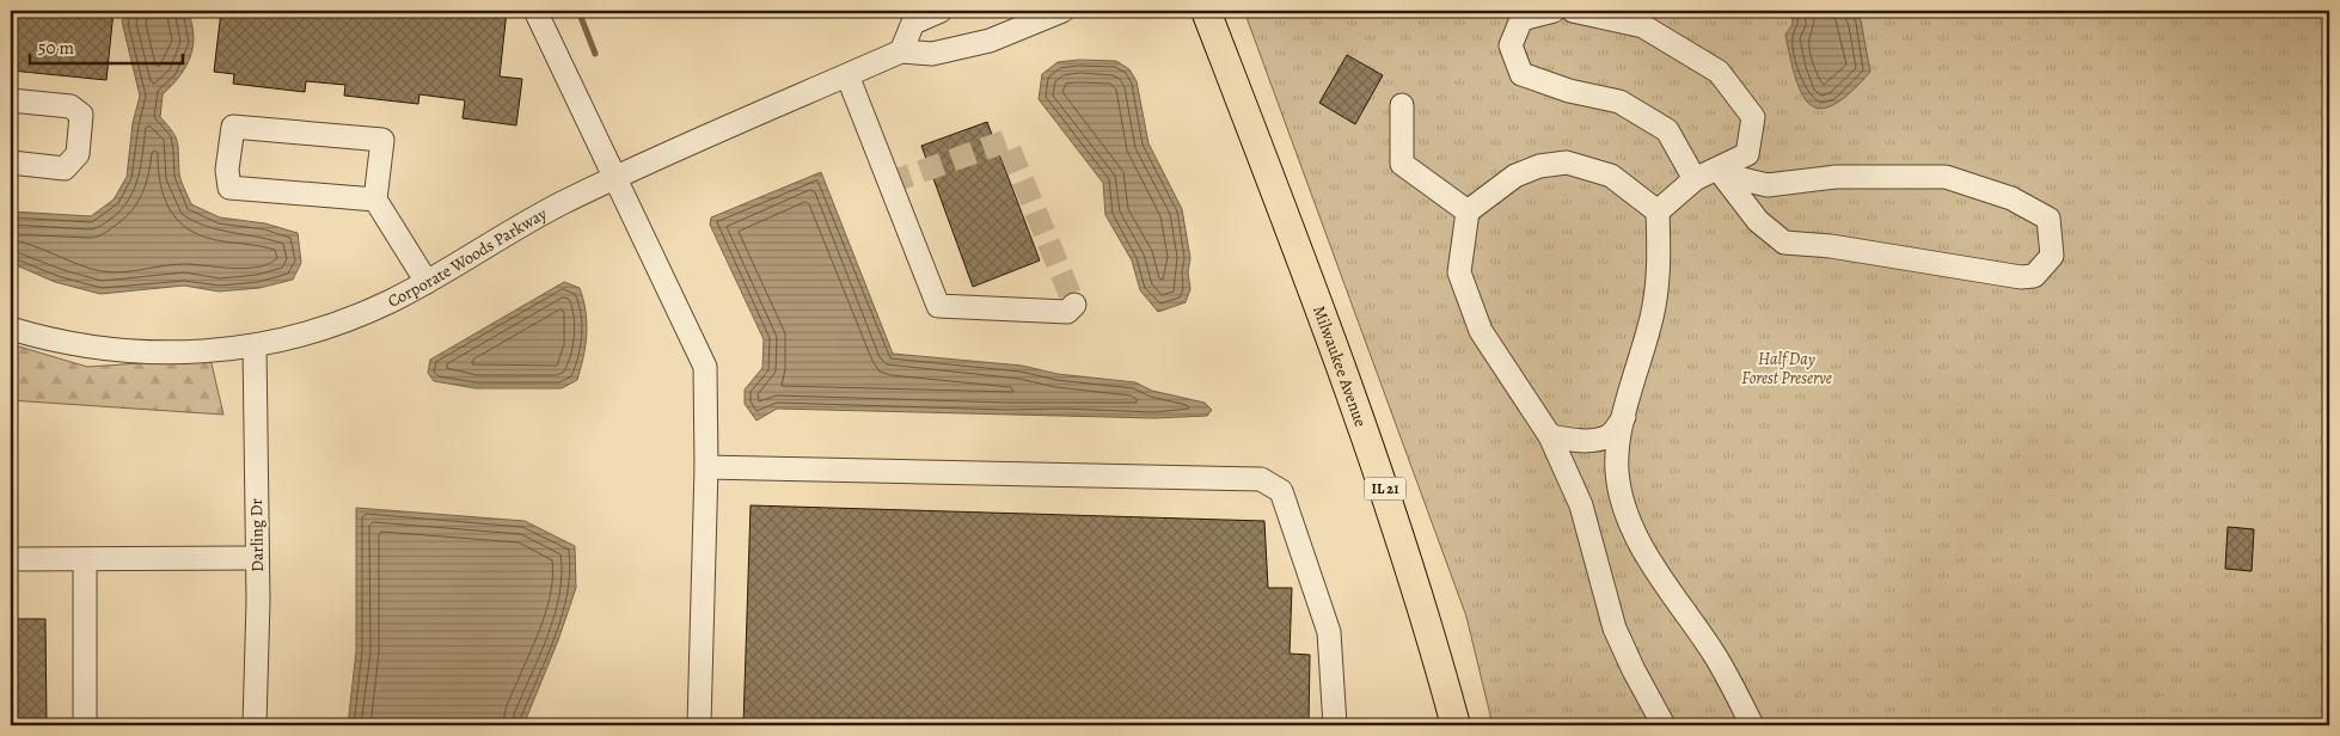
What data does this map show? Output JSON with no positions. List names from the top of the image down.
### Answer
{
  "streets": {
    "main road": ["Milwaukee Avenue", "IL 21"],
    "street": ["Corporate Woods Parkway", "Darling Dr"]
  },
  "crossings": [
    ["Corporate Woods Parkway", "Darling Dr"]
  ],
  "parks": ["Half Day Forest Preserve"],
  "scale_bar": "50 m"
}
